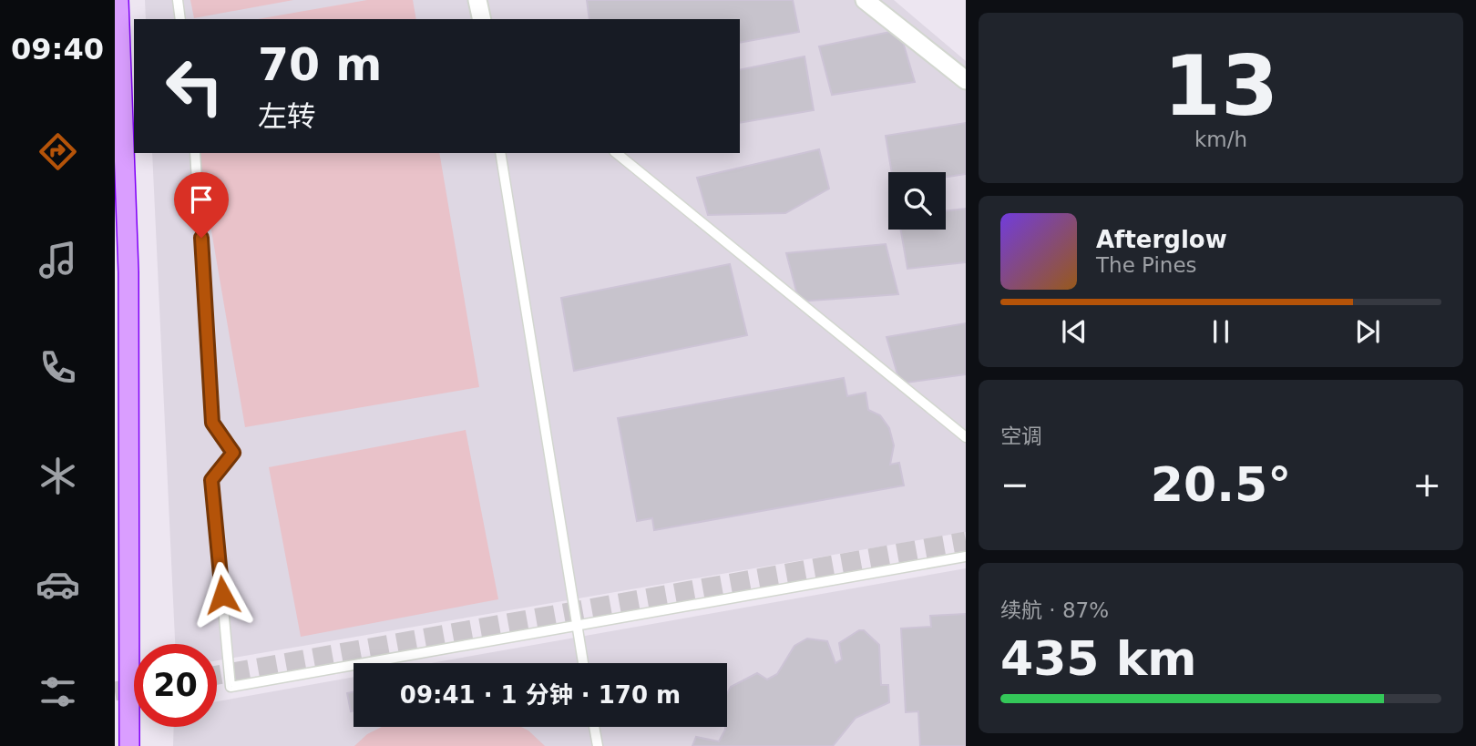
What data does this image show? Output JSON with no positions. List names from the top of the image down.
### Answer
{
  "page": {
    "tabs": "09:40",
    "tile": [
      ["13", "km/h"],
      "空调",
      ["续航 · 87%", "435 km"]
    ],
    "turn": ["70 m", "左转"],
    "song": ["Afterglow", "The Pines"],
    "heat": ["−", "20.5°", "+"],
    "limit": "20",
    "trip": "09:41 · 1 分钟 · 170 m"
  }
}
